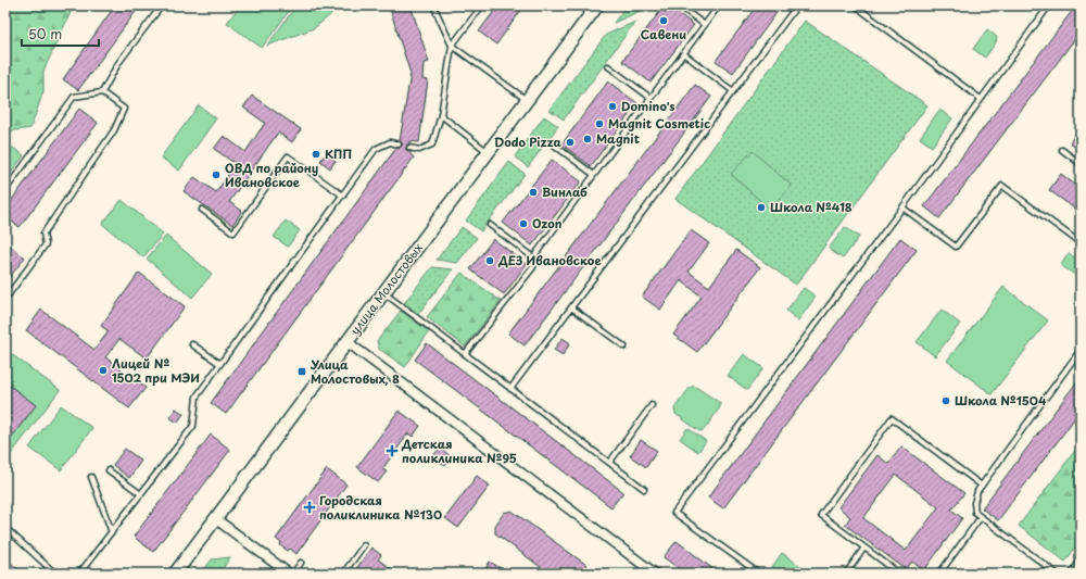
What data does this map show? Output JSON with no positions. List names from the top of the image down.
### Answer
{
  "streets": {
    "street": ["улица Молостовых"]
  },
  "places": {
    "other": [
      "Савени",
      "Domino's",
      "Magnit Cosmetic",
      "Magnit",
      "Dodo Pizza",
      "КПП",
      "ОВД по району Ивановское",
      "Винлаб",
      "Школа №418",
      "Ozon",
      "ДЕЗ Ивановское",
      "Лицей № 1502 при МЭИ",
      "Школа №1504"
    ],
    "transit": ["Улица Молостовых, 8"],
    "health": ["Детская поликлиника №95", "Городская поликлиника №130"]
  },
  "scale_bar": "50 m"
}
